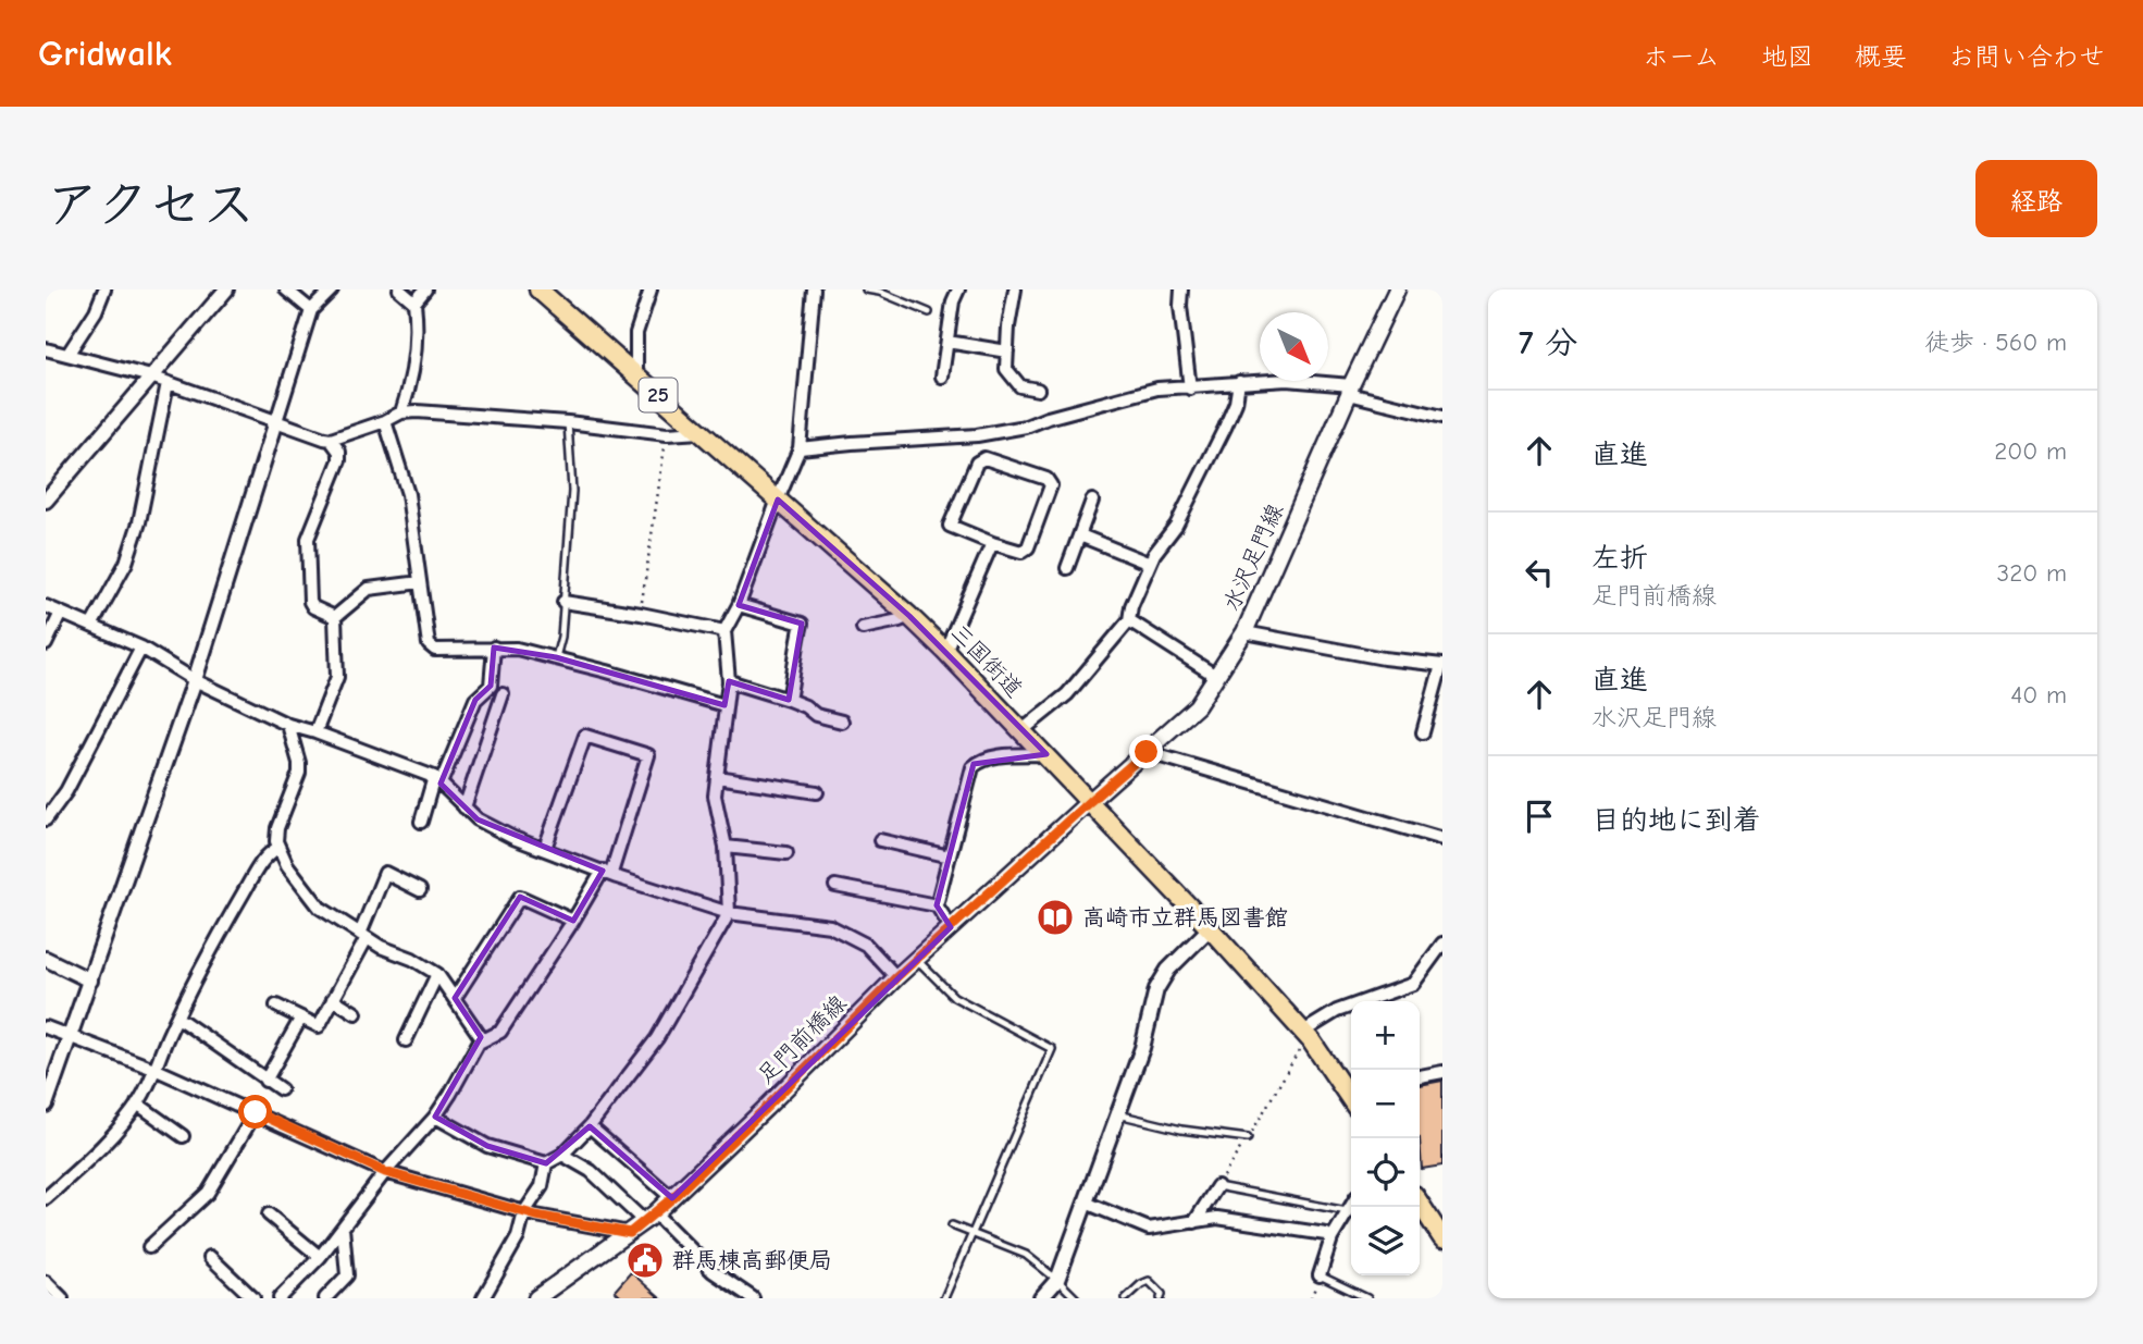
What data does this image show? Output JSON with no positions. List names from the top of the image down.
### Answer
{
  "streets": {
    "main road": [
      "25",
      "水沢足門線",
      "三国街道",
      "足門前橋線"
    ]
  },
  "crossings": [
    ["水沢足門線", "三国街道"],
    ["水沢足門線", "足門前橋線"],
    ["三国街道", "足門前橋線"]
  ],
  "places": {
    "library": ["高崎市立群馬図書館"],
    "public building": ["群馬棟高郵便局"]
  },
  "north": "bottom right",
  "page": {
    "header": "Gridwalk",
    "nav": [
      "ホーム",
      "地図",
      "概要",
      "お問い合わせ"
    ],
    "title": "アクセス",
    "buttons": "経路",
    "heading": ["7 分", "徒歩 · 560 m"],
    "list": [
      ["直進", "200 m"],
      ["左折", "足門前橋線", "320 m"],
      ["直進", "水沢足門線", "40 m"],
      "目的地に到着"
    ],
    "map_buttons": ["+", "−"]
  }
}
